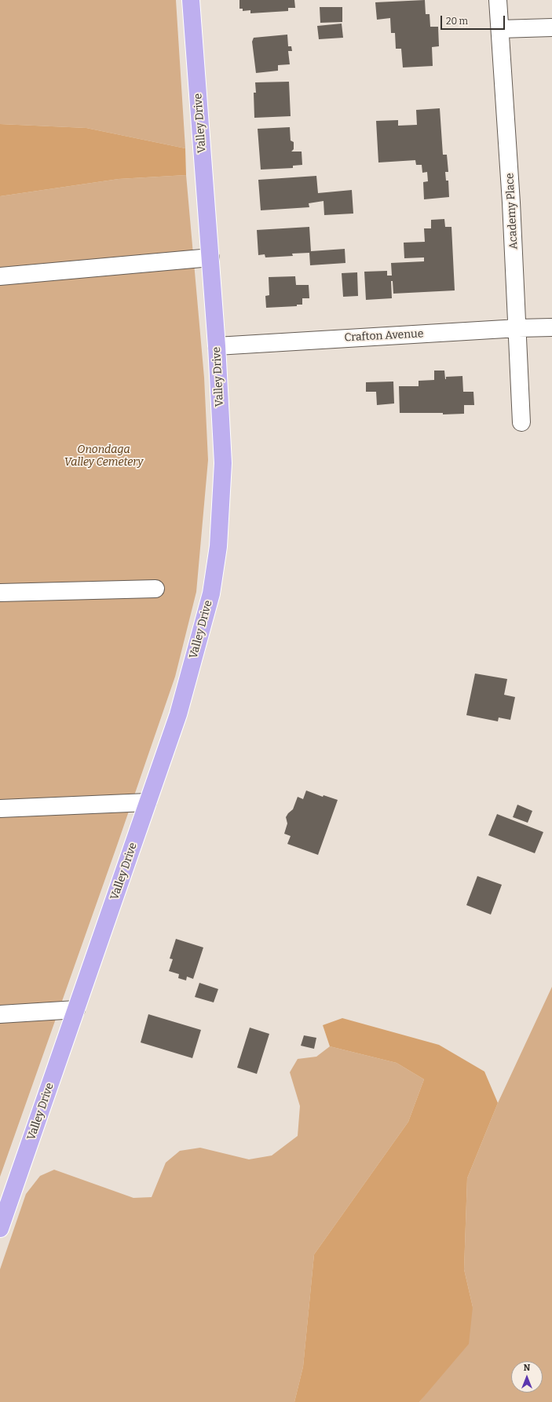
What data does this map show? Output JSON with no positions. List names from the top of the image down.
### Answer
{
  "streets": {
    "main road": ["Valley Drive"],
    "street": ["Academy Place", "Crafton Avenue"]
  },
  "crossings": [
    ["Valley Drive", "Crafton Avenue"],
    ["Academy Place", "Crafton Avenue"]
  ],
  "parks": ["Onondaga Valley Cemetery"],
  "scale_bar": "20 m",
  "north": "top"
}
